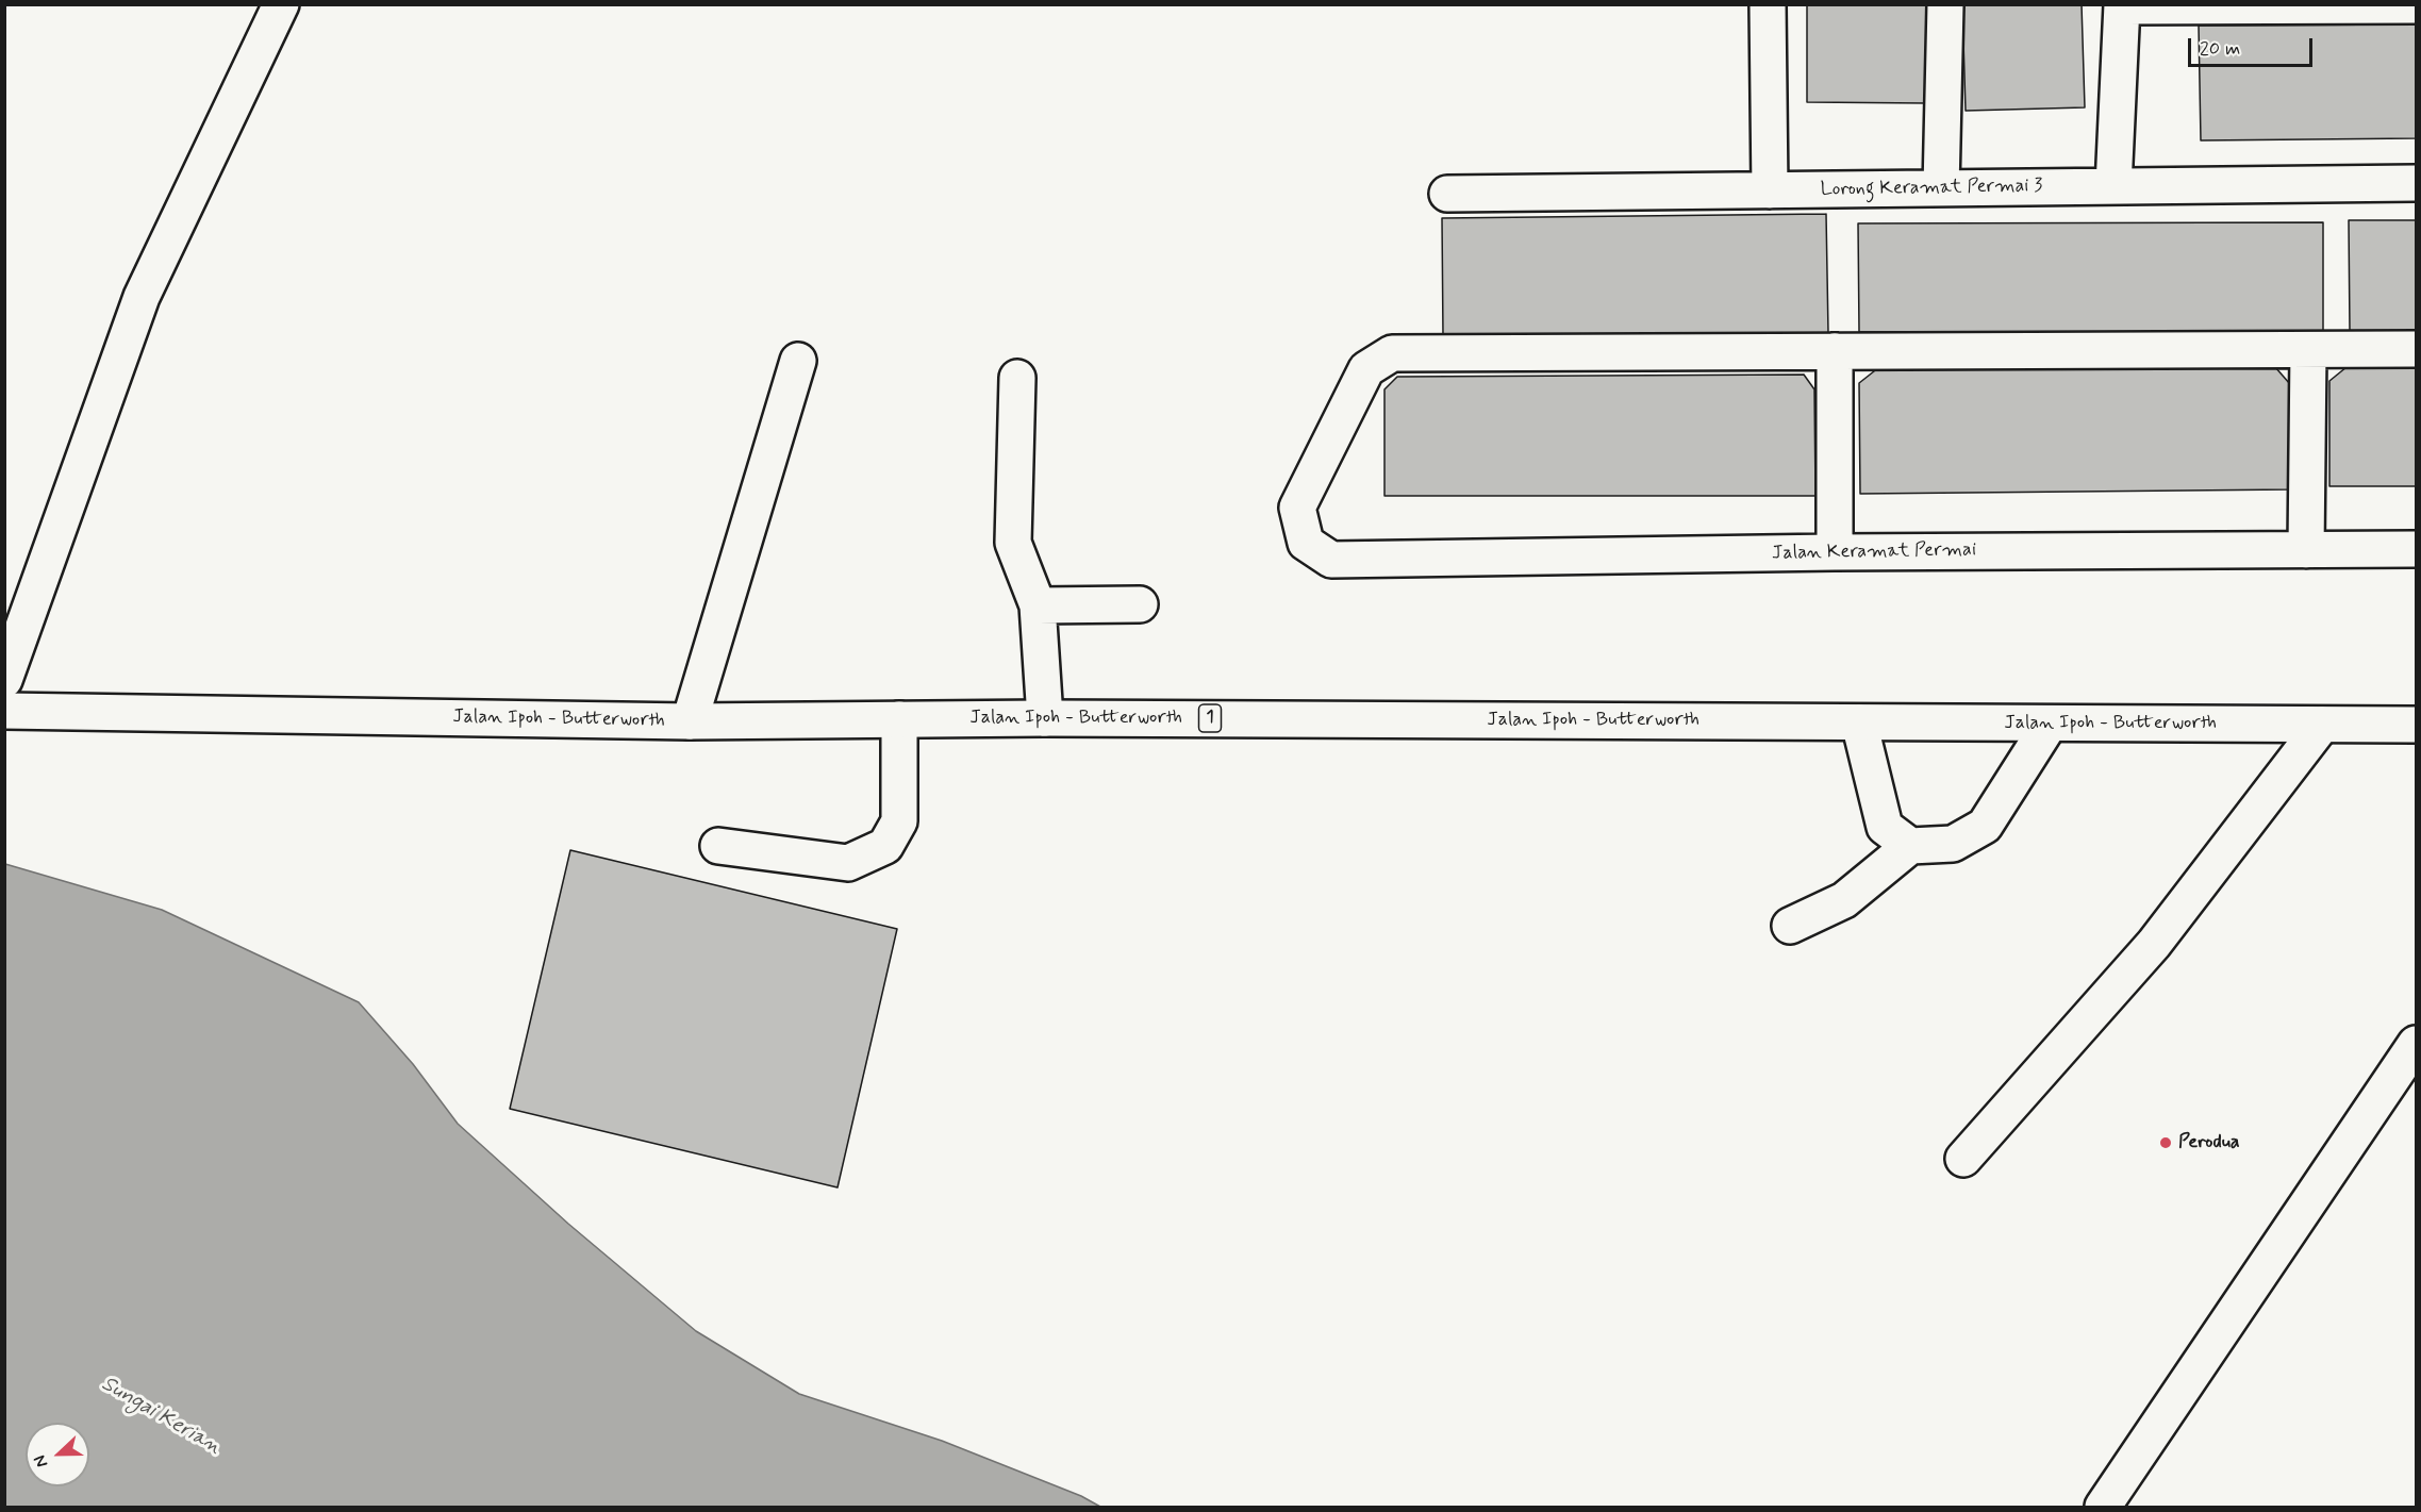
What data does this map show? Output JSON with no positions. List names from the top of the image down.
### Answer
{
  "streets": {
    "main road": [
      "Lorong Keramat Permai 3",
      "Jalan Keramat Permai",
      "Jalan Ipoh - Butterworth",
      "1"
    ]
  },
  "water": ["Sungai Kerian"],
  "places": ["Perodua"],
  "scale_bar": "20 m",
  "north": "left"
}
